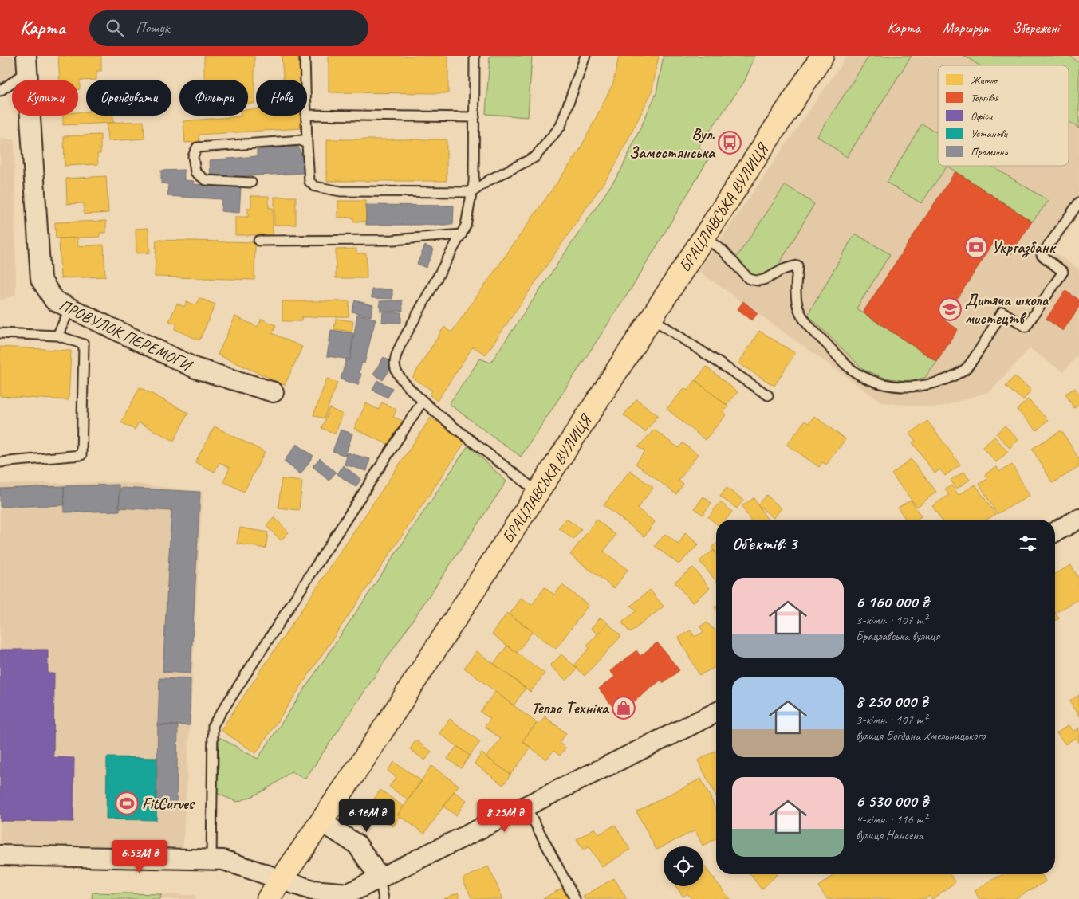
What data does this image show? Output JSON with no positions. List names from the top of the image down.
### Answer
{
  "streets": {
    "main road": ["БРАЦЛАВСЬКА ВУЛИЦЯ"],
    "street": ["ПРОВУЛОК ПЕРЕМОГИ"]
  },
  "places": {
    "bus stop": ["Вул. Замостянська"],
    "bank": ["Укргазбанк"],
    "school or university": ["Дитяча школа мистецтв"],
    "shop": ["Тепло Техніка"],
    "sports": ["FitCurves"]
  },
  "legend": [
    "Житло",
    "Торгівля",
    "Офіси",
    "Установи",
    "Промзона"
  ],
  "page": {
    "header": "Карта",
    "search": "Пошук",
    "nav": ["Карта", "Маршрут", "Збережені"],
    "chip": [
      "Купити",
      "Орендувати",
      "Фільтри",
      "Нове"
    ],
    "heading": "Об’єктів: 3",
    "list": [
      {
        "name": "6 160 000 ₴",
        "note": "3-кімн. · 107 m² · Брацлавська вулиця"
      },
      {
        "name": "8 250 000 ₴",
        "note": "3-кімн. · 107 m² · вулиця Богдана Хмельницького"
      },
      {
        "name": "6 530 000 ₴",
        "note": "4-кімн. · 116 m² · вулиця Нансена"
      }
    ],
    "price": ["6.16M ₴", "8.25M ₴", "6.53M ₴"]
  }
}
